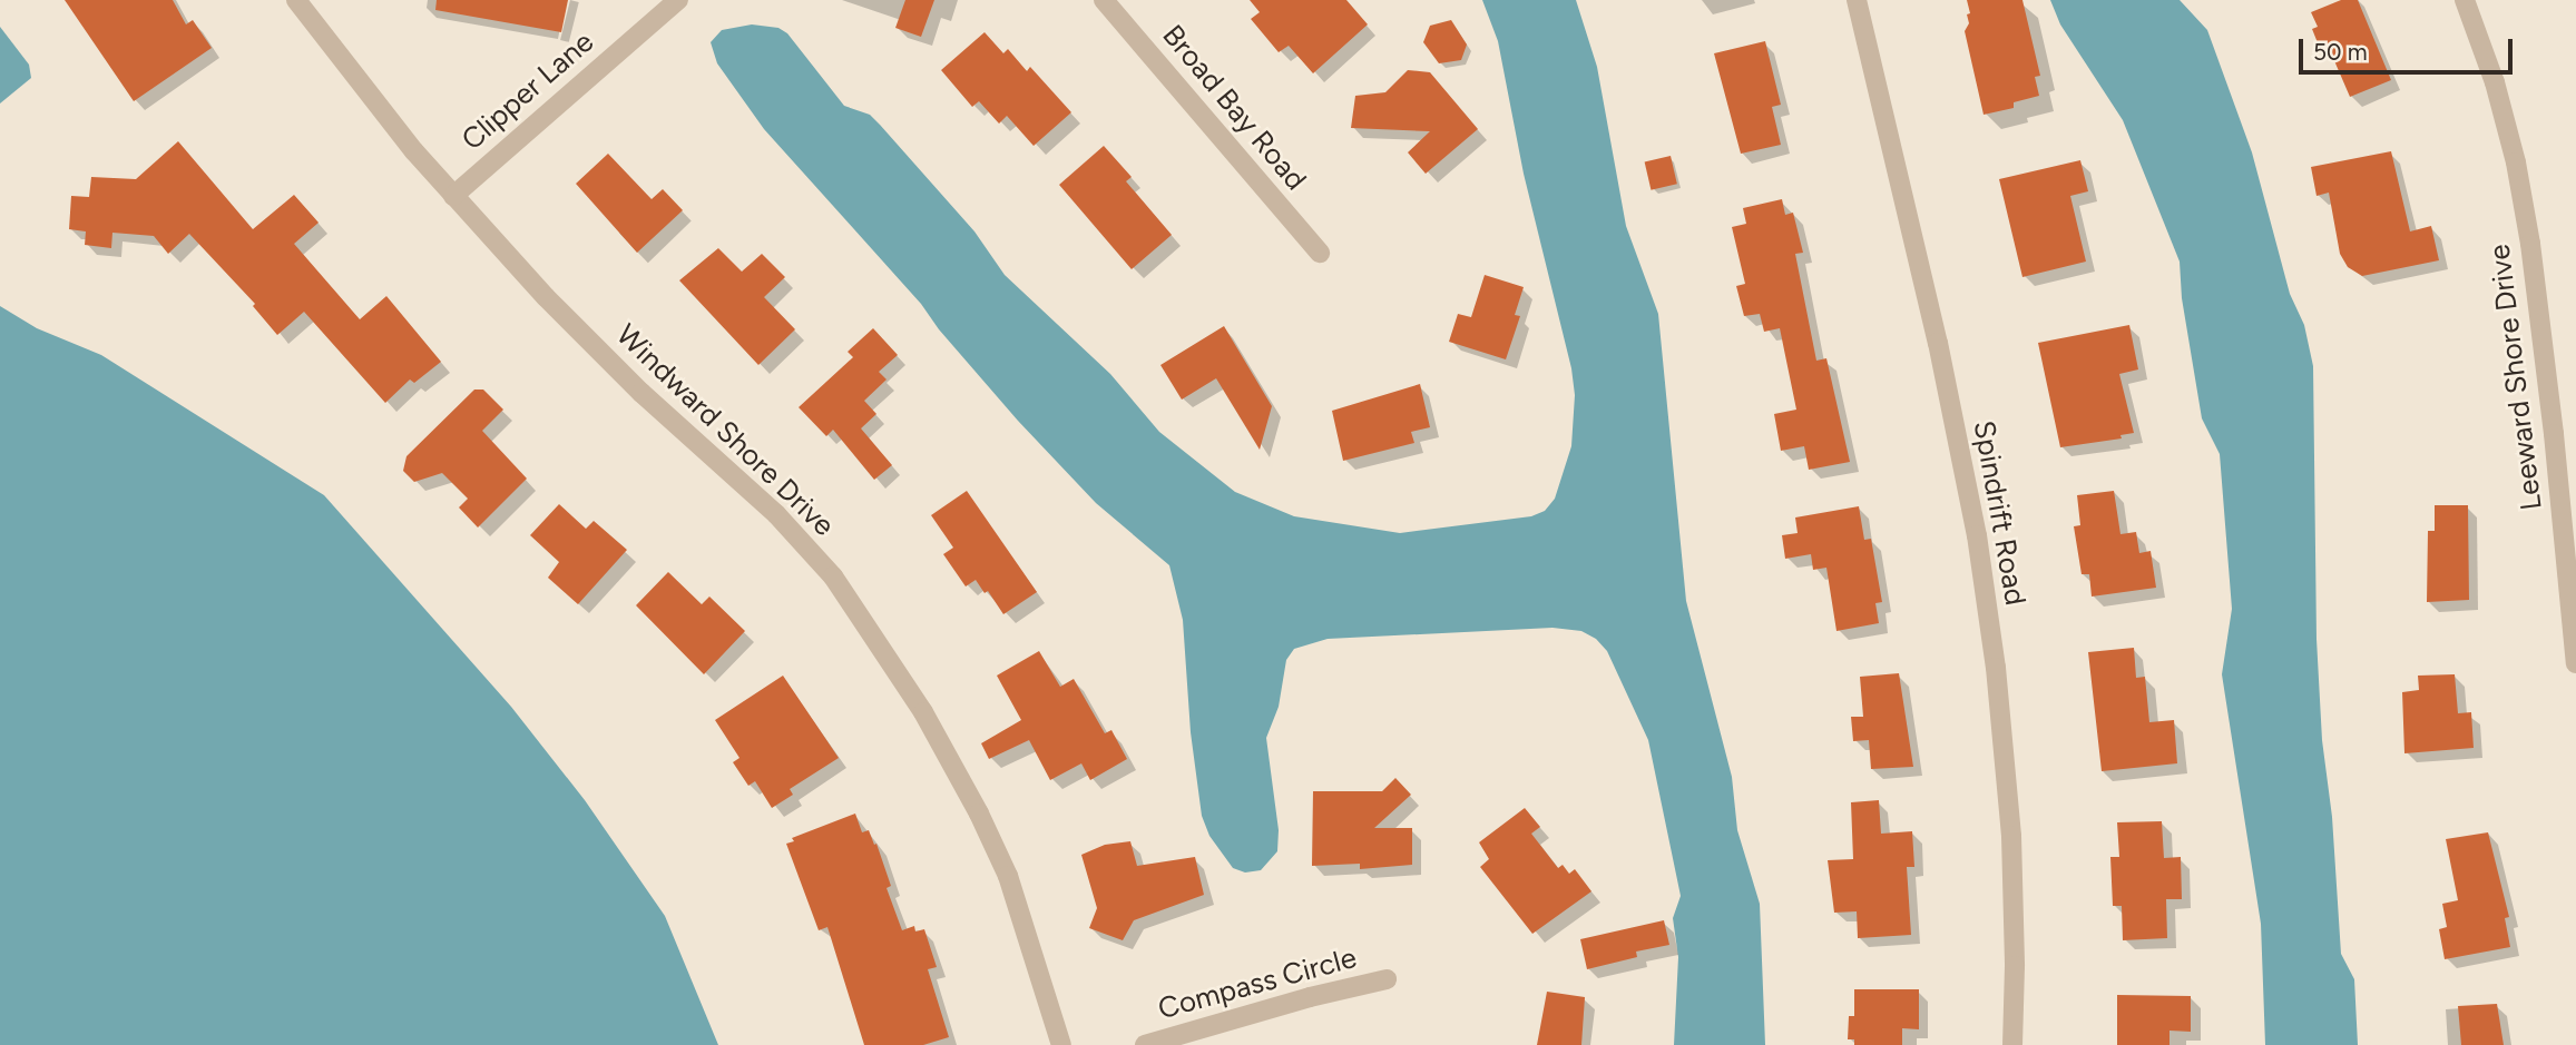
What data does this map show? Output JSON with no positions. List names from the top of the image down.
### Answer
{
  "streets": {
    "street": [
      "Clipper Lane",
      "Broad Bay Road",
      "Leeward Shore Drive",
      "Windward Shore Drive",
      "Spindrift Road",
      "Compass Circle"
    ]
  },
  "crossings": [
    ["Clipper Lane", "Windward Shore Drive"]
  ],
  "scale_bar": "50 m"
}
